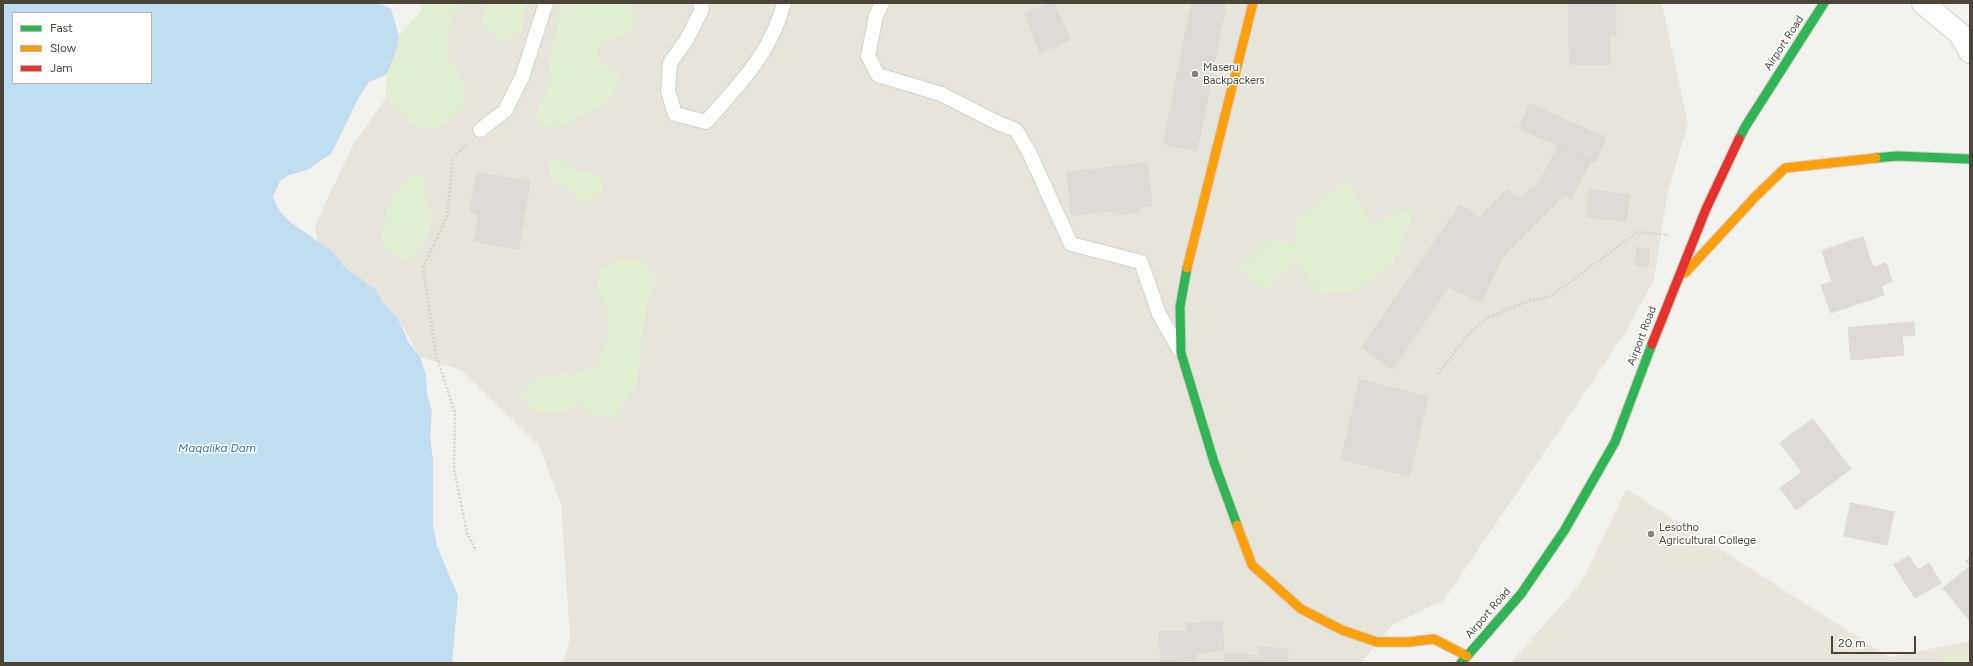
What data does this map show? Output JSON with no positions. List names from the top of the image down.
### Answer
{
  "streets": {
    "street": ["Airport Road"]
  },
  "water": ["Maqalika Dam"],
  "places": ["Maseru Backpackers", "Lesotho Agricultural College"],
  "legend": ["Fast", "Slow", "Jam"],
  "scale_bar": "20 m"
}
